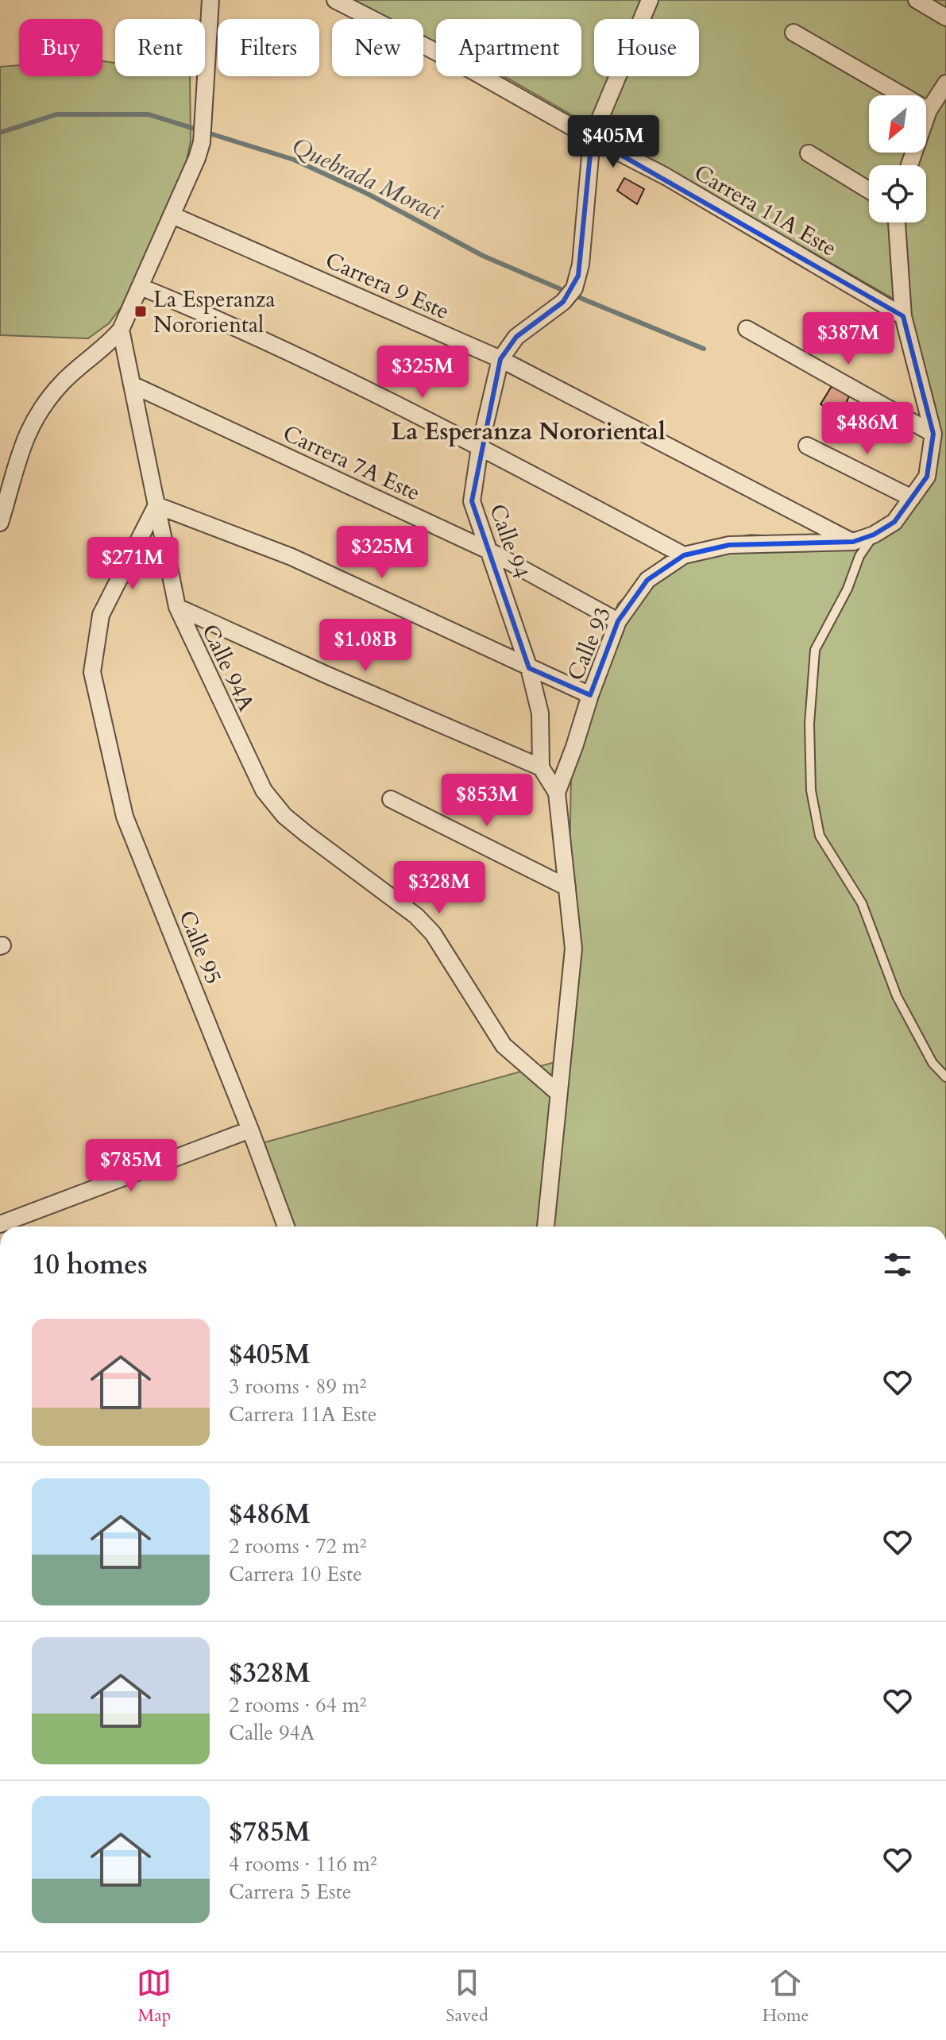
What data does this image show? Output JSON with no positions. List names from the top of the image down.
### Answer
{
  "streets": {
    "street": [
      "Carrera 11A Este",
      "Carrera 9 Este",
      "Carrera 7A Este",
      "Calle 94",
      "Calle 93",
      "Calle 94A",
      "Calle 95"
    ]
  },
  "crossings": [
    ["Carrera 11A Este", "Calle 94"],
    ["Carrera 11A Este", "Calle 93"],
    ["Carrera 9 Este", "Calle 94"],
    ["Carrera 9 Este", "Calle 93"],
    ["Carrera 7A Este", "Calle 94"],
    ["Carrera 7A Este", "Calle 93"],
    ["Carrera 7A Este", "Calle 94A"],
    ["Calle 93", "Calle 94A"],
    ["Calle 94A", "Calle 95"]
  ],
  "districts": ["La Esperanza Nororiental"],
  "water": ["Quebrada Moraci"],
  "places": {
    "transit": ["La Esperanza Nororiental"]
  },
  "north": "bottom left",
  "page": {
    "chip": [
      "Buy",
      "Rent",
      "Filters",
      "New",
      "Apartment",
      "House"
    ],
    "price": [
      "$405M",
      "$387M",
      "$325M",
      "$486M",
      "$325M",
      "$271M",
      "$1.08B",
      "$853M",
      "$328M",
      "$785M"
    ],
    "heading": "10 homes",
    "list": [
      {
        "name": "$405M",
        "note": "3 rooms · 89 m² · Carrera 11A Este"
      },
      {
        "name": "$486M",
        "note": "2 rooms · 72 m² · Carrera 10 Este"
      },
      {
        "name": "$328M",
        "note": "2 rooms · 64 m² · Calle 94A"
      },
      {
        "name": "$785M",
        "note": "4 rooms · 116 m² · Carrera 5 Este"
      }
    ],
    "tabs": ["Map", "Saved", "Home"]
  }
}
